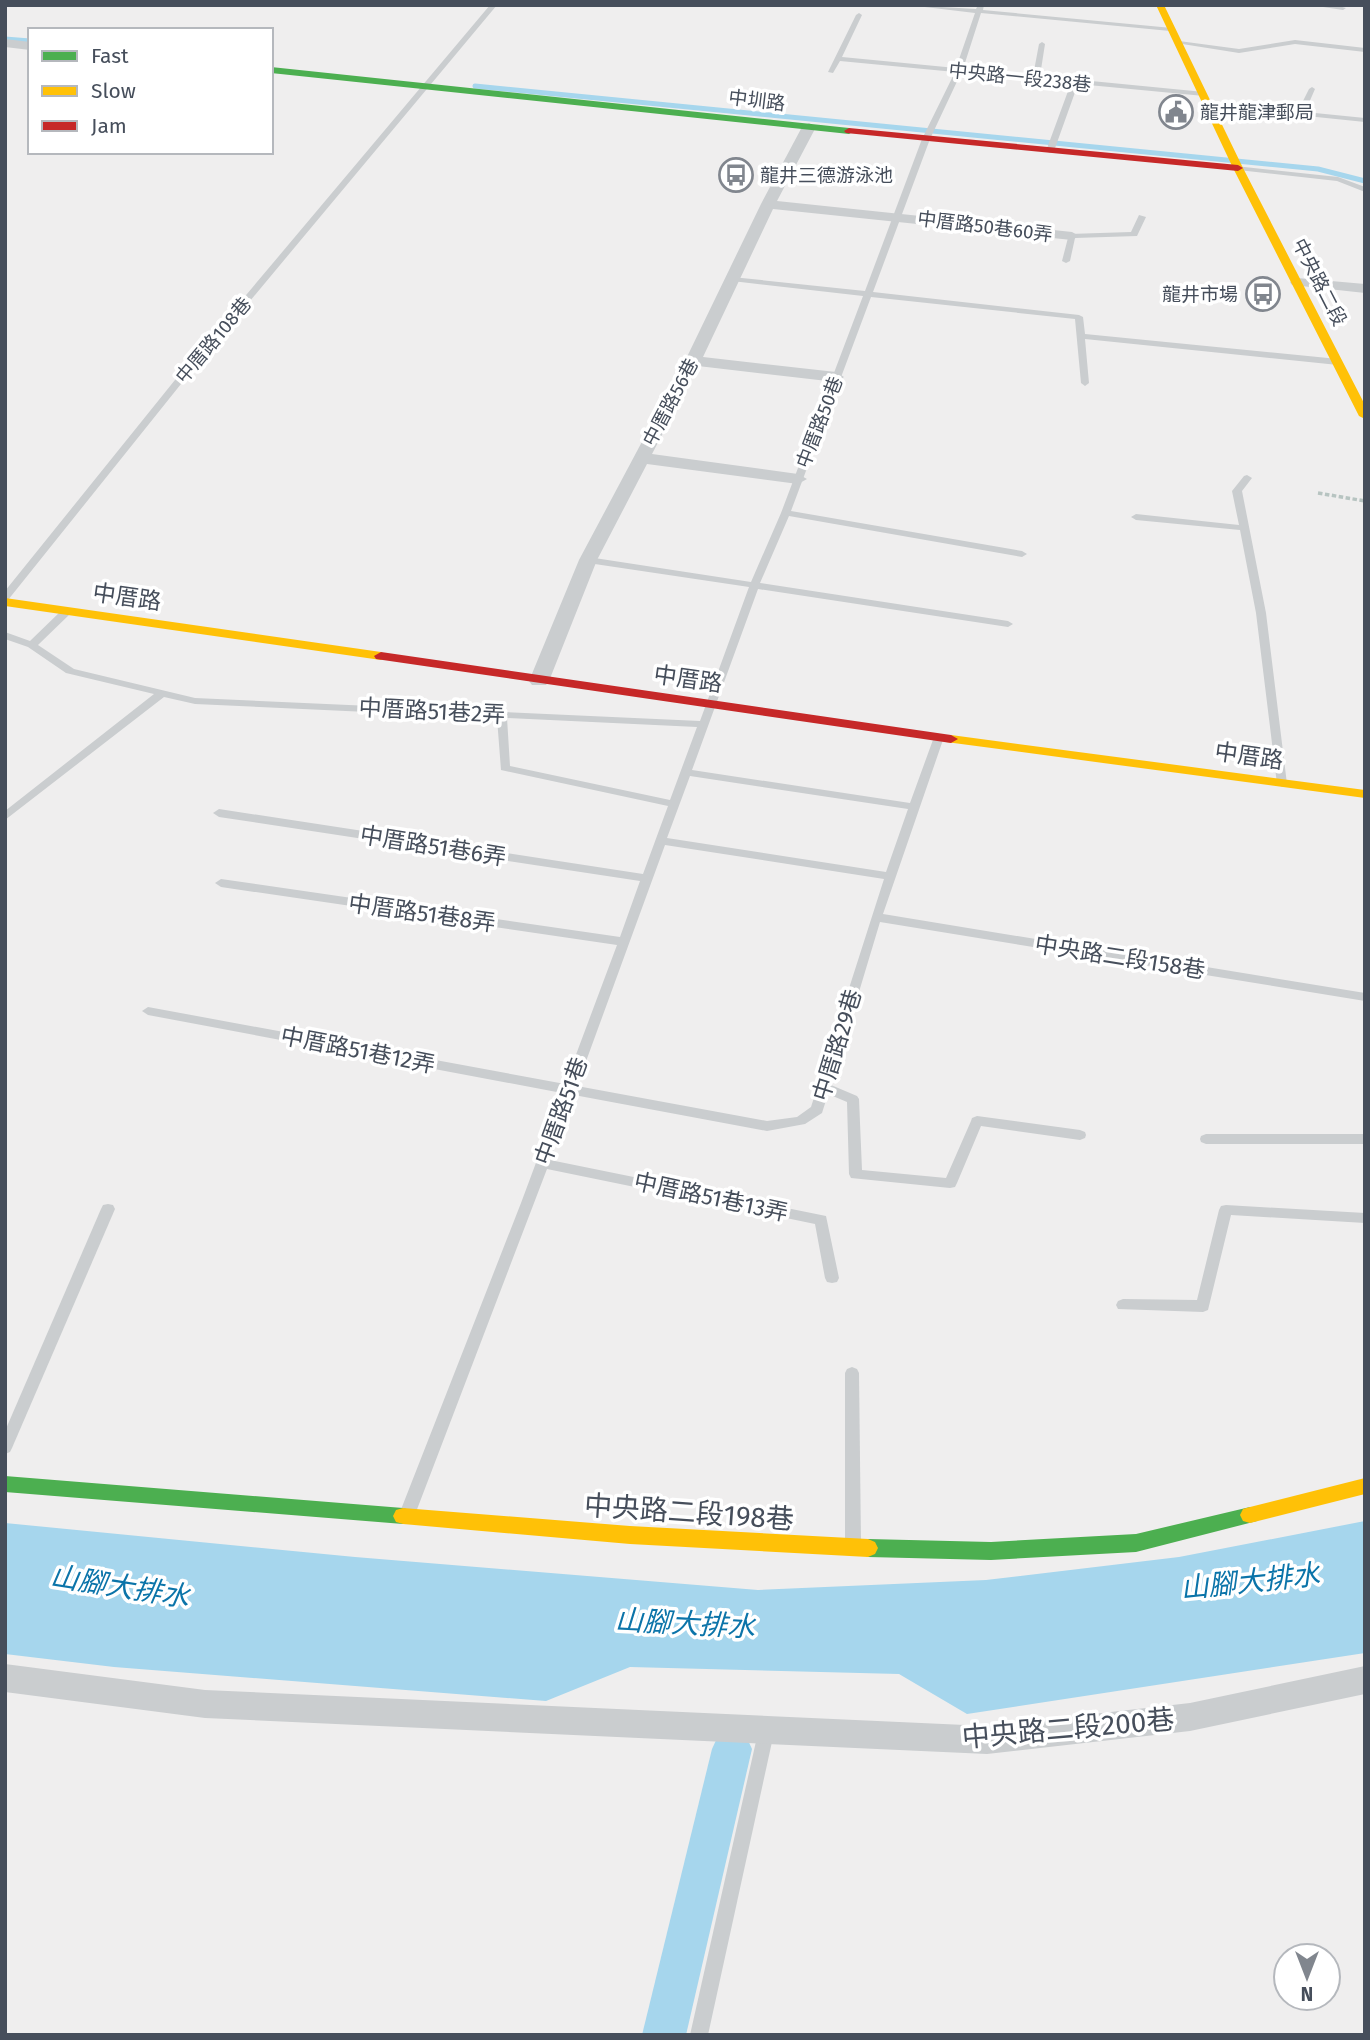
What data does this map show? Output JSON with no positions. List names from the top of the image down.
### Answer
{
  "streets": {
    "street": [
      "中圳路",
      "中厝路50巷60弄",
      "中央路二段",
      "中厝路56巷",
      "中厝路",
      "中央路二段198巷",
      "中央路二段200巷"
    ],
    "lane": [
      "中央路一段238巷",
      "中厝路108巷",
      "中厝路50巷",
      "中厝路51巷2弄",
      "中厝路51巷6弄",
      "中厝路51巷8弄",
      "中央路二段158巷",
      "中厝路29巷",
      "中厝路51巷12弄",
      "中厝路51巷",
      "中厝路51巷13弄"
    ]
  },
  "crossings": [
    ["中央路一段238巷", "中央路二段"],
    ["中央路一段238巷", "中厝路50巷"],
    ["中圳路", "中央路二段"],
    ["中圳路", "中厝路108巷"],
    ["中圳路", "中厝路56巷"],
    ["中圳路", "中厝路50巷"],
    ["中厝路50巷60弄", "中厝路56巷"],
    ["中厝路50巷60弄", "中厝路50巷"],
    ["中厝路108巷", "中厝路"],
    ["中厝路56巷", "中厝路"],
    ["中厝路50巷", "中厝路"],
    ["中厝路50巷", "中厝路51巷"],
    ["中厝路", "中厝路29巷"],
    ["中厝路", "中厝路51巷"],
    ["中厝路51巷2弄", "中厝路51巷"],
    ["中厝路51巷6弄", "中厝路51巷"],
    ["中厝路51巷8弄", "中厝路51巷"],
    ["中央路二段158巷", "中厝路29巷"],
    ["中厝路29巷", "中厝路51巷12弄"],
    ["中厝路29巷", "中厝路51巷"],
    ["中厝路51巷12弄", "中厝路51巷"],
    ["中厝路51巷", "中厝路51巷13弄"],
    ["中厝路51巷", "中央路二段198巷"]
  ],
  "water": ["山腳大排水"],
  "places": {
    "public building": ["龍井龍津郵局"],
    "bus stop": ["龍井三德游泳池", "龍井市場"]
  },
  "legend": ["Fast", "Slow", "Jam"],
  "north": "bottom"
}
